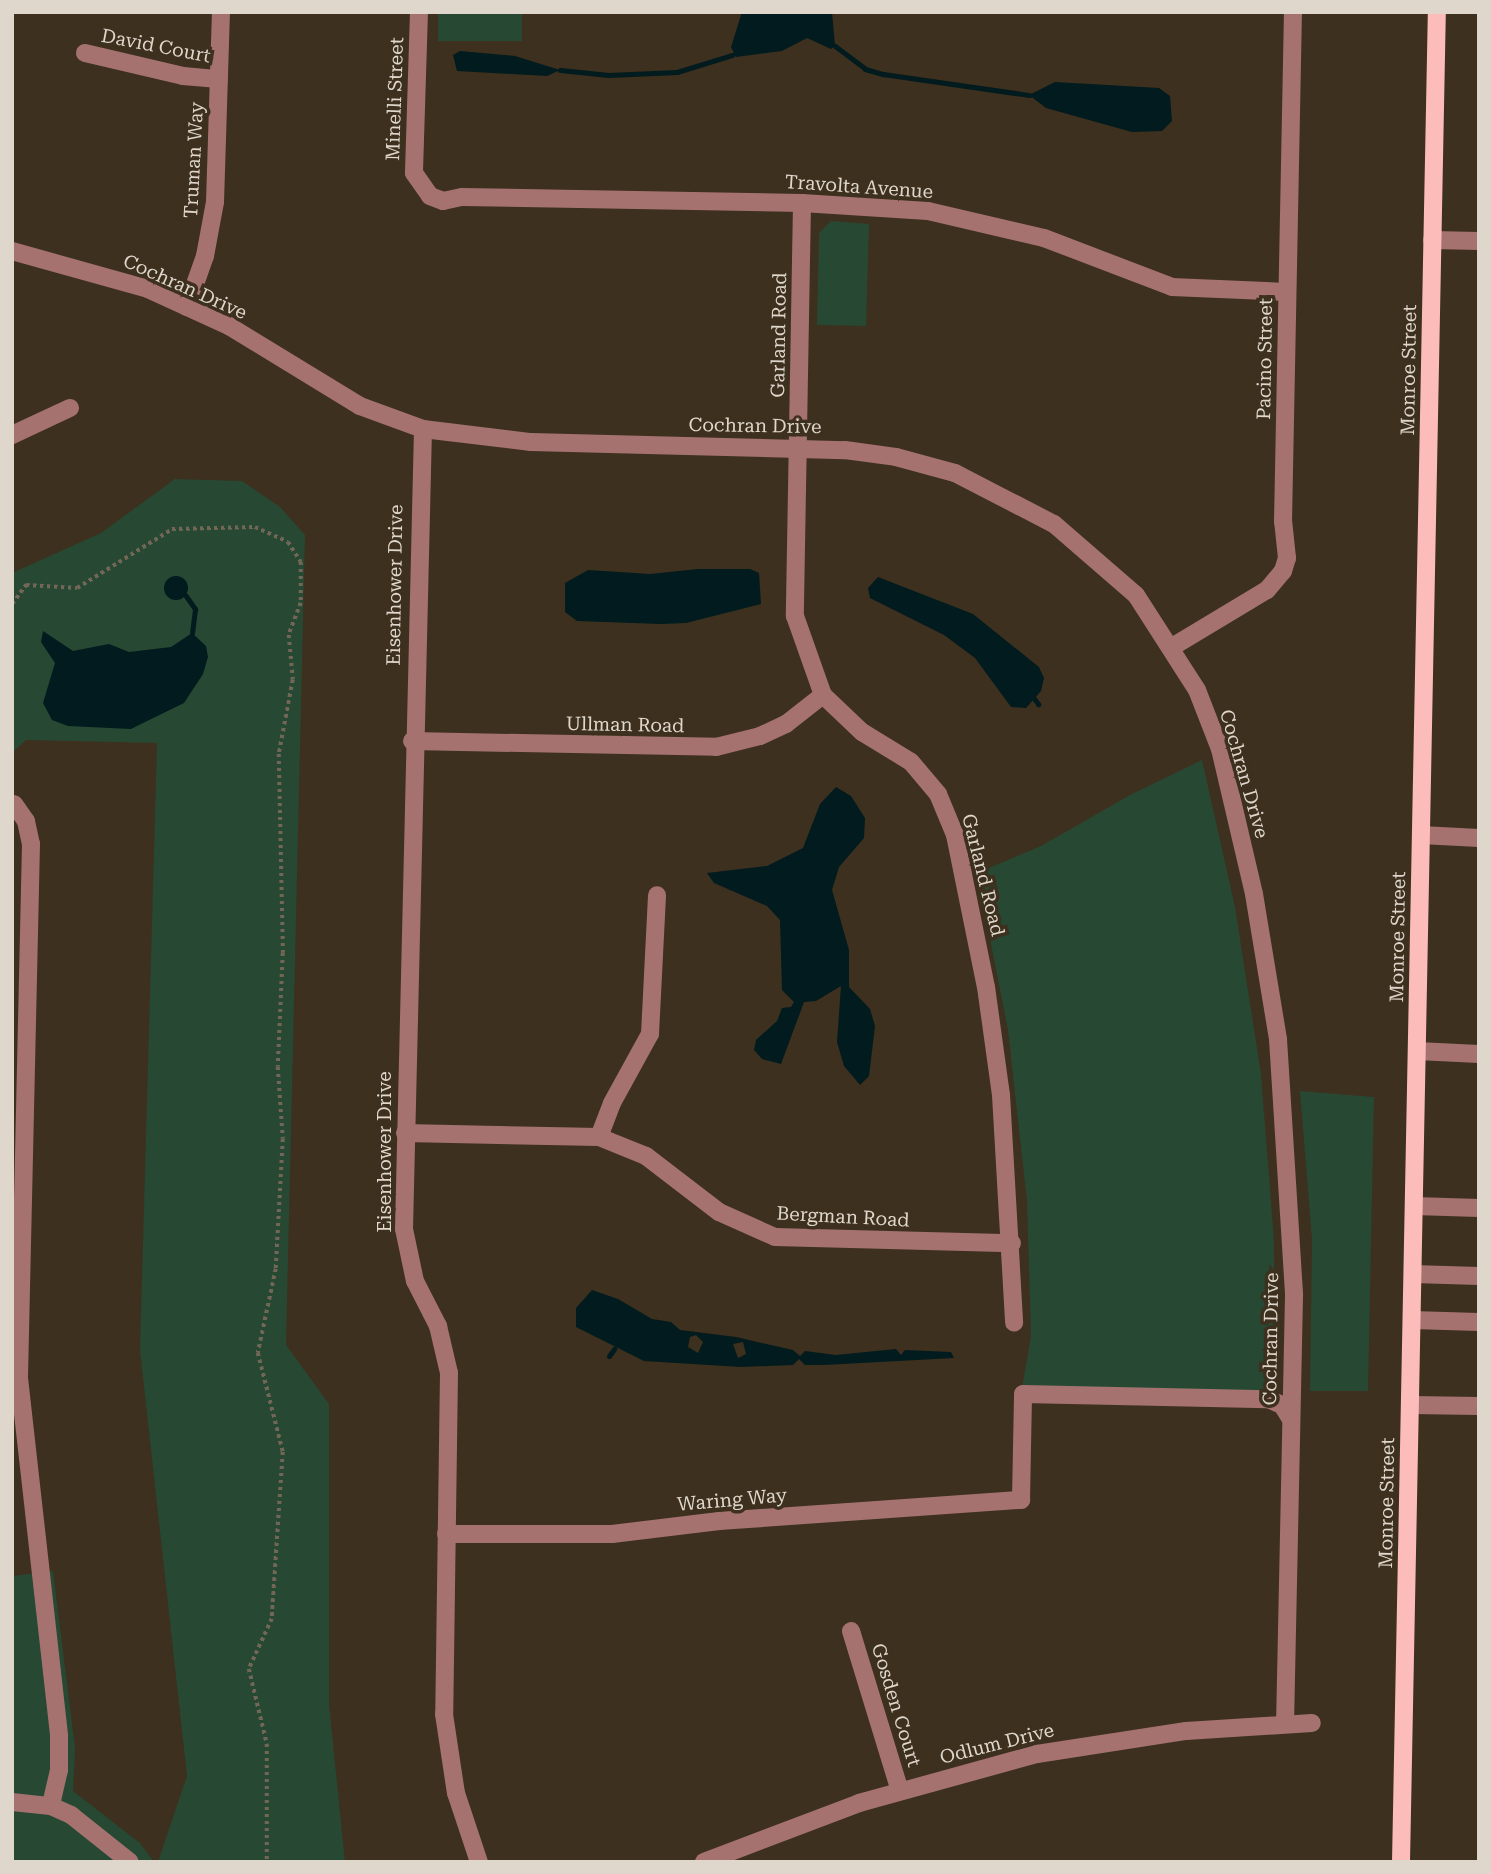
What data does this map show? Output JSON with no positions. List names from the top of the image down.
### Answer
{
  "streets": {
    "main road": ["Monroe Street"],
    "street": [
      "David Court",
      "Minelli Street",
      "Truman Way",
      "Travolta Avenue",
      "Cochran Drive",
      "Garland Road",
      "Pacino Street",
      "Eisenhower Drive",
      "Ullman Road",
      "Bergman Road",
      "Waring Way",
      "Gosden Court",
      "Odlum Drive"
    ]
  },
  "crossings": [
    ["David Court", "Truman Way"],
    ["Minelli Street", "Travolta Avenue"],
    ["Truman Way", "Cochran Drive"],
    ["Travolta Avenue", "Garland Road"],
    ["Travolta Avenue", "Pacino Street"],
    ["Cochran Drive", "Garland Road"],
    ["Cochran Drive", "Pacino Street"],
    ["Cochran Drive", "Eisenhower Drive"],
    ["Cochran Drive", "Waring Way"],
    ["Cochran Drive", "Odlum Drive"],
    ["Garland Road", "Ullman Road"],
    ["Garland Road", "Bergman Road"],
    ["Eisenhower Drive", "Ullman Road"],
    ["Eisenhower Drive", "Bergman Road"],
    ["Eisenhower Drive", "Waring Way"],
    ["Gosden Court", "Odlum Drive"]
  ]
}
